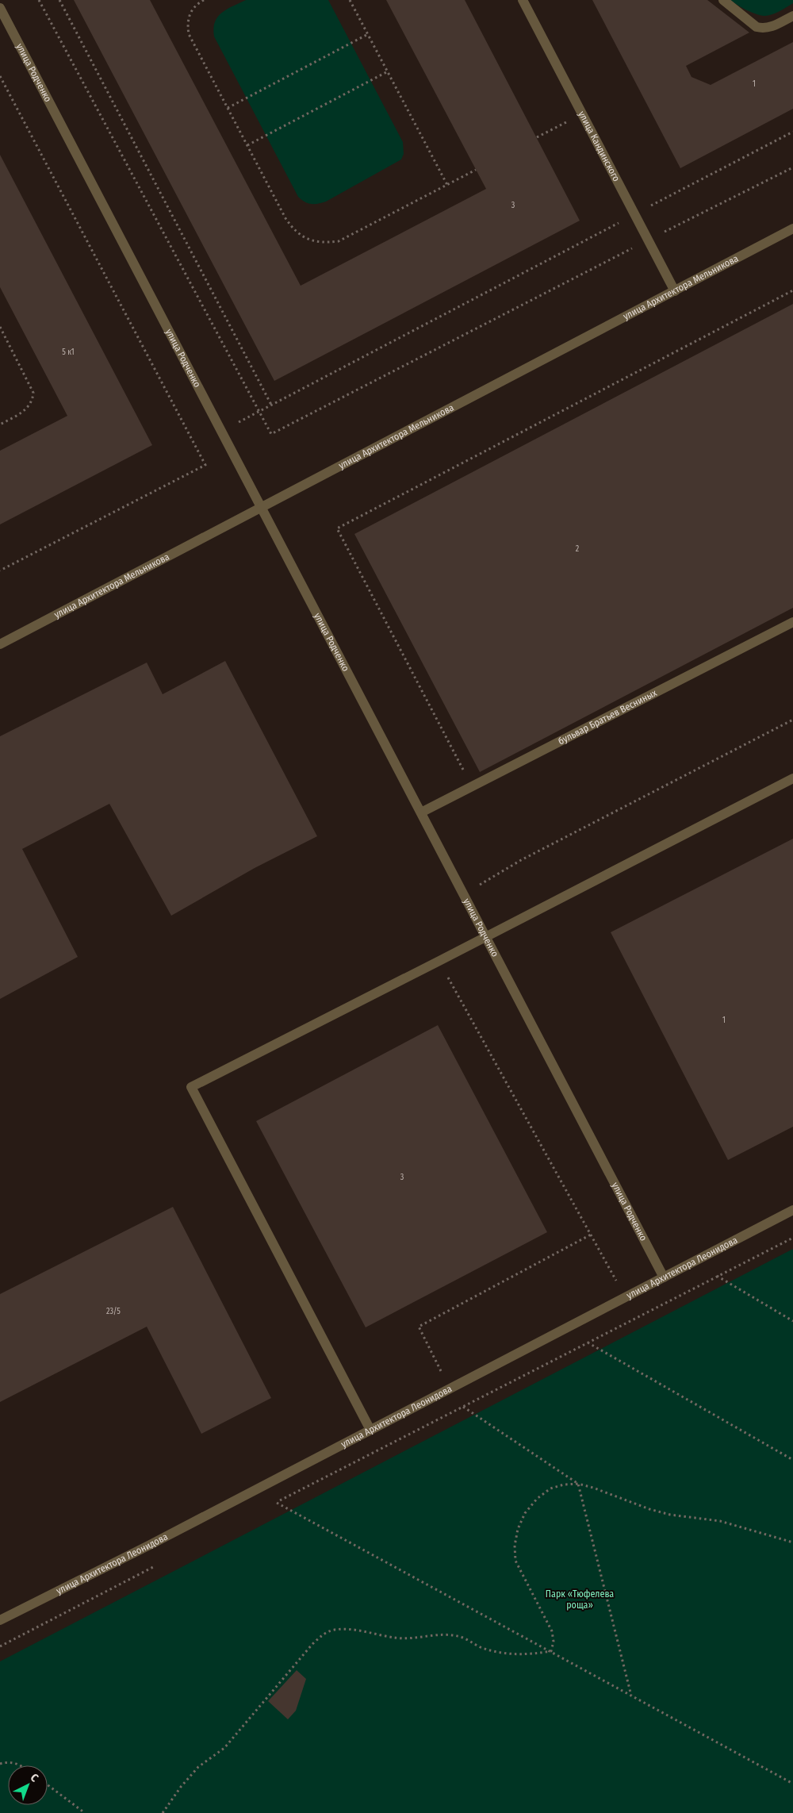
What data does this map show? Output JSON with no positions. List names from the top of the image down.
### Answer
{
  "streets": {
    "street": [
      "улица Родченко",
      "улица Кандинского",
      "улица Архитектора Мельникова",
      "бульвар Братьев Весниных",
      "улица Архитектора Леонидова"
    ]
  },
  "crossings": [
    ["улица Родченко", "улица Архитектора Мельникова"],
    ["улица Родченко", "бульвар Братьев Весниных"],
    ["улица Родченко", "улица Архитектора Леонидова"],
    ["улица Кандинского", "улица Архитектора Мельникова"]
  ],
  "parks": ["Парк «Тюфелева роща»"],
  "house_numbers": [
    "1",
    "3",
    "5 к1",
    "2",
    "1",
    "3",
    "23/5"
  ],
  "north": "top right"
}
